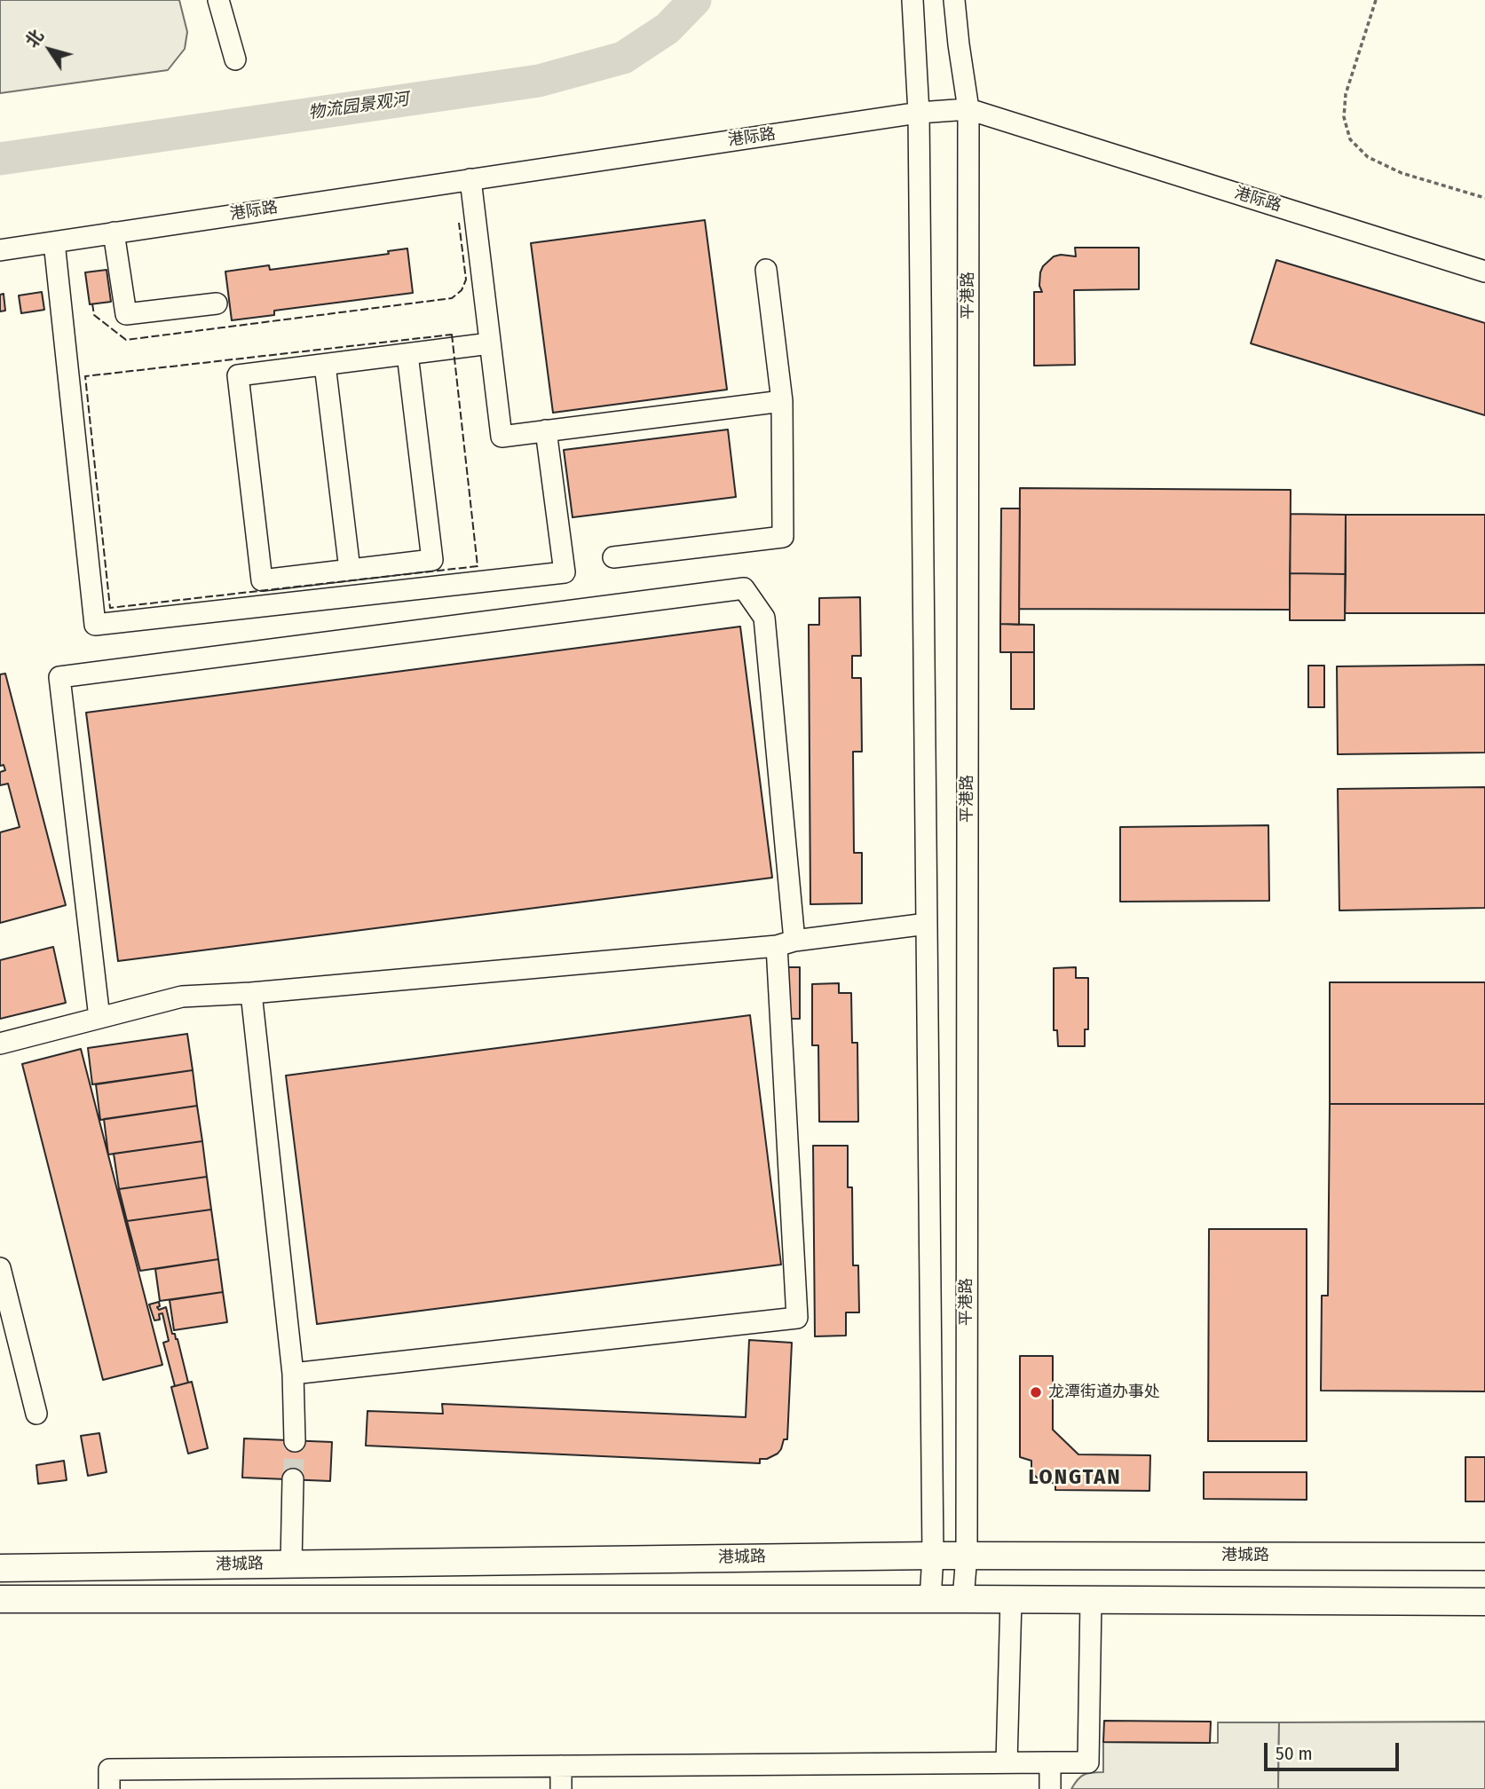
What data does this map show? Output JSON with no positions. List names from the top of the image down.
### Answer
{
  "streets": {
    "main road": ["港城路"],
    "street": ["港际路", "平港路"]
  },
  "crossings": [
    ["港际路", "平港路"],
    ["平港路", "港城路"]
  ],
  "districts": ["LONGTAN"],
  "water": ["物流园景观河"],
  "places": ["龙潭街道办事处"],
  "scale_bar": "50 m",
  "north": "top left"
}
